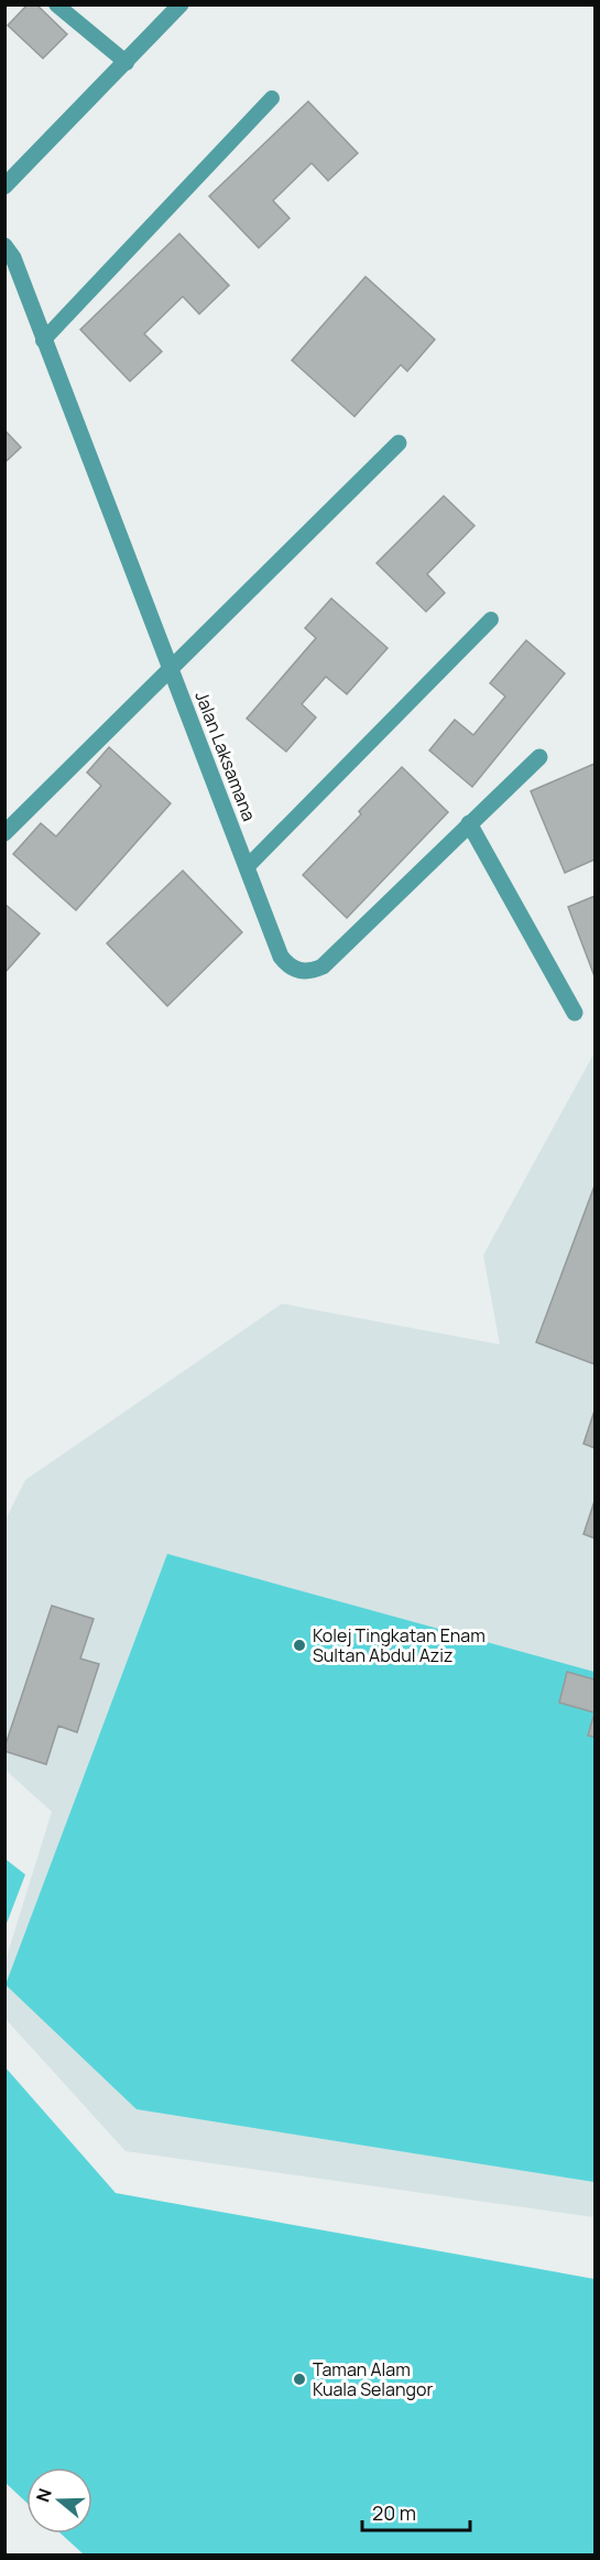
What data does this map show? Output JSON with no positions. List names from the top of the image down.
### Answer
{
  "streets": {
    "street": ["Jalan Laksamana"]
  },
  "places": ["Kolej Tingkatan Enam Sultan Abdul Aziz", "Taman Alam Kuala Selangor"],
  "scale_bar": "20 m",
  "north": "left"
}
